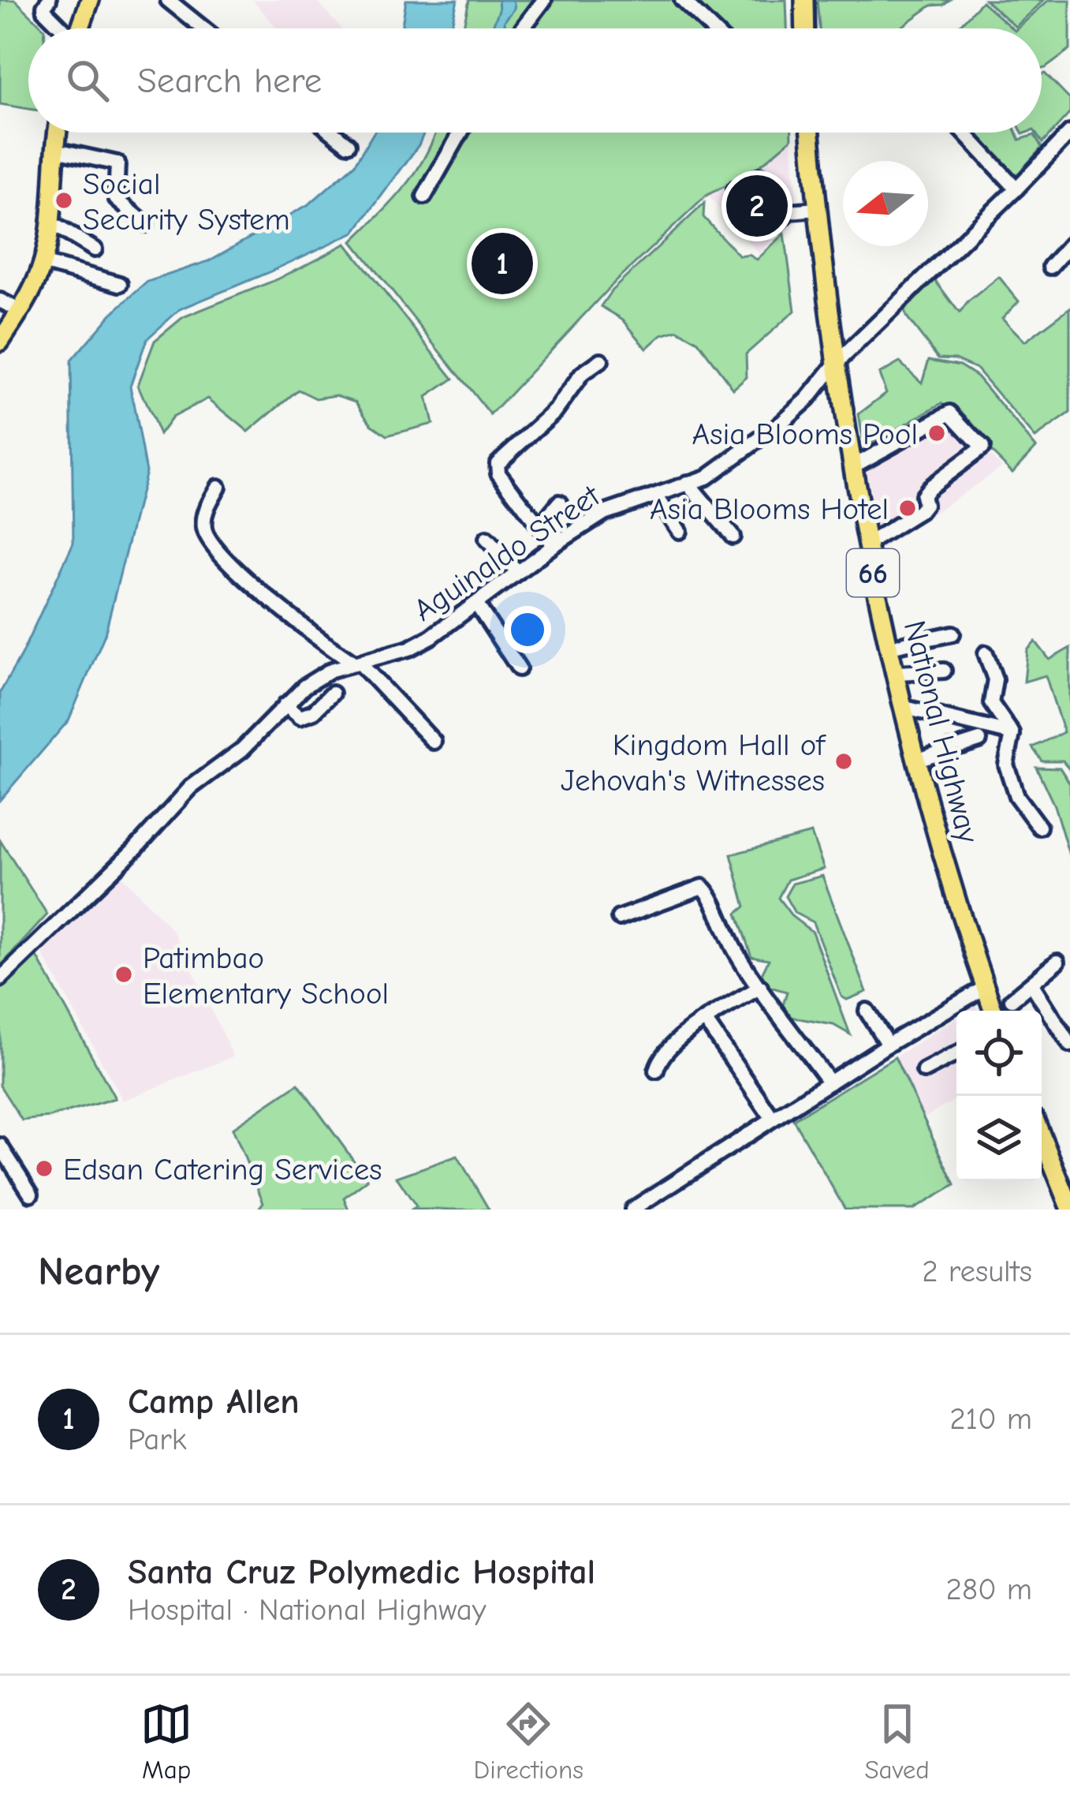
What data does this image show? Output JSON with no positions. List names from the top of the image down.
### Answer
{
  "streets": {
    "main road": ["66", "National Highway"],
    "street": ["Aguinaldo Street"]
  },
  "crossings": [
    ["Aguinaldo Street", "National Highway"]
  ],
  "places": [
    "Social Security System",
    "Asia Blooms Pool",
    "Asia Blooms Hotel",
    "Kingdom Hall of Jehovah's Witnesses",
    "Patimbao Elementary School",
    "Edsan Catering Services"
  ],
  "north": "left",
  "page": {
    "search": "Search here",
    "pins": ["2", "1"],
    "heading": ["Nearby", "2 results"],
    "list": [
      {
        "mark": "1",
        "name": "Camp Allen",
        "note": "Park",
        "value": "210 m"
      },
      {
        "mark": "2",
        "name": "Santa Cruz Polymedic Hospital",
        "note": "Hospital · National Highway",
        "value": "280 m"
      }
    ],
    "nav": ["Map", "Directions", "Saved"]
  }
}
